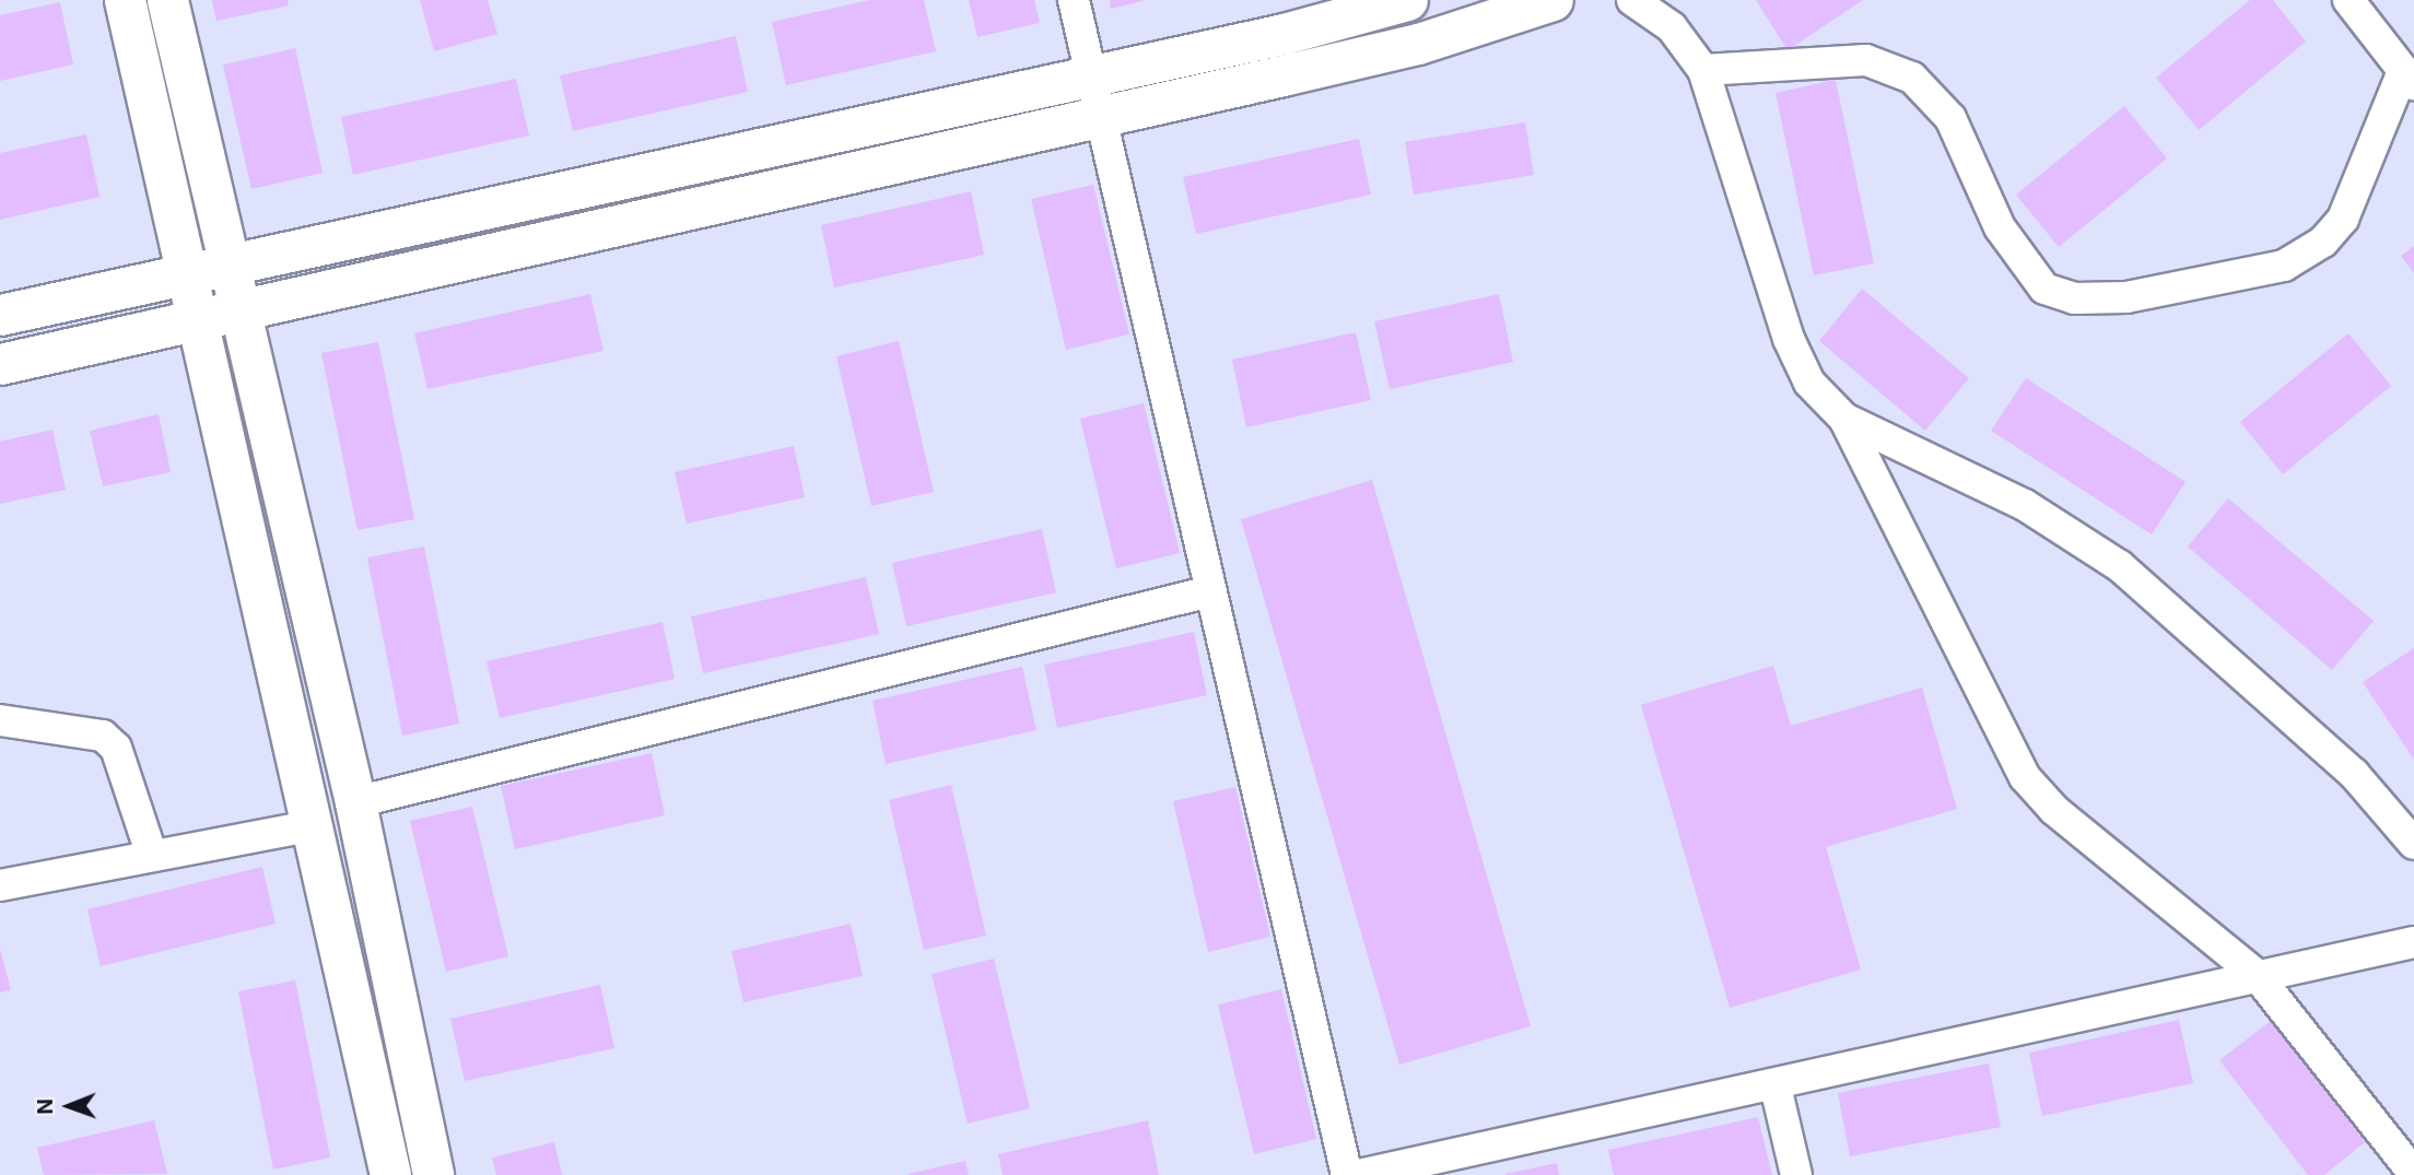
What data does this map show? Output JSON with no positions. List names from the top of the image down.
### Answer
{
  "north": "left"
}
